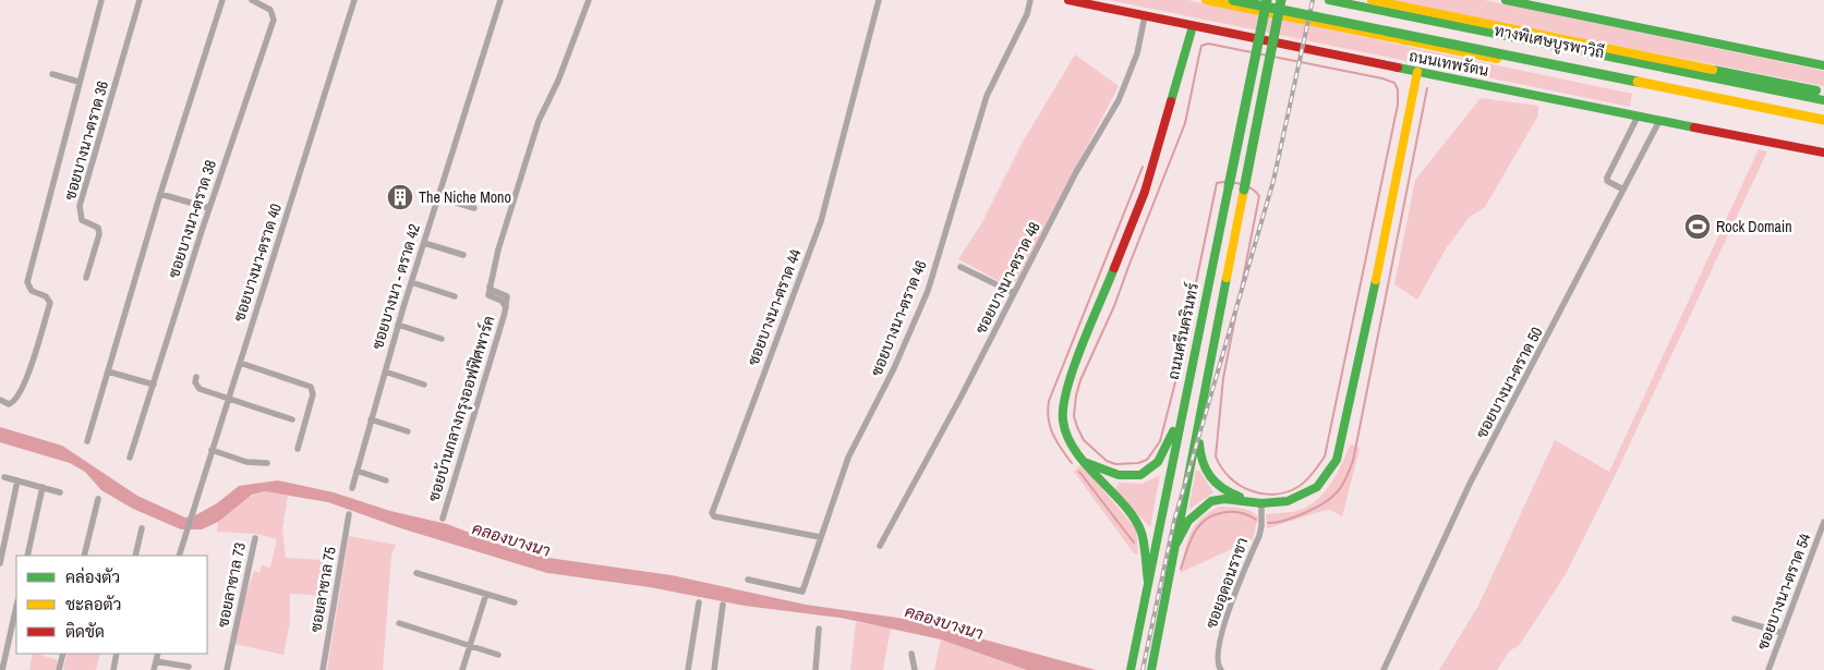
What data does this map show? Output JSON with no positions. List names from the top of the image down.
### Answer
{
  "streets": {
    "main road": ["ทางพิเศษบูรพาวิถี", "ถนนเทพรัตน", "ถนนศรีนครินทร์"],
    "street": [
      "ซอยบางนา-ตราด 36",
      "ซอยบางนา-ตราด 38",
      "ซอยบางนา-ตราด 40",
      "ซอยบางนา-ตราด 48",
      "ซอยบางนา - ตราด 42",
      "ซอยบางนา-ตราด 44",
      "ซอยบางนา-ตราด 46",
      "ซอยบางนา-ตราด 50",
      "ซอยบ้านกลางกรุงออฟฟิศพาร์ค",
      "ซอยอุดอนราชา",
      "ซอยลาซาล 73",
      "ซอยลาซาล 75",
      "ซอยบางนา-ตราด 54"
    ]
  },
  "crossings": [
    ["ทางพิเศษบูรพาวิถี", "ถนนศรีนครินทร์"],
    ["ถนนเทพรัตน", "ซอยบางนา-ตราด 48"],
    ["ถนนเทพรัตน", "ซอยบางนา-ตราด 50"],
    ["ซอยบางนา-ตราด 44", "ซอยบางนา-ตราด 46"]
  ],
  "water": ["คลองบางนา"],
  "places": {
    "building": ["The Niche Mono"],
    "sports": ["Rock Domain"]
  },
  "legend": ["คล่องตัว", "ชะลอตัว", "ติดขัด"]
}
